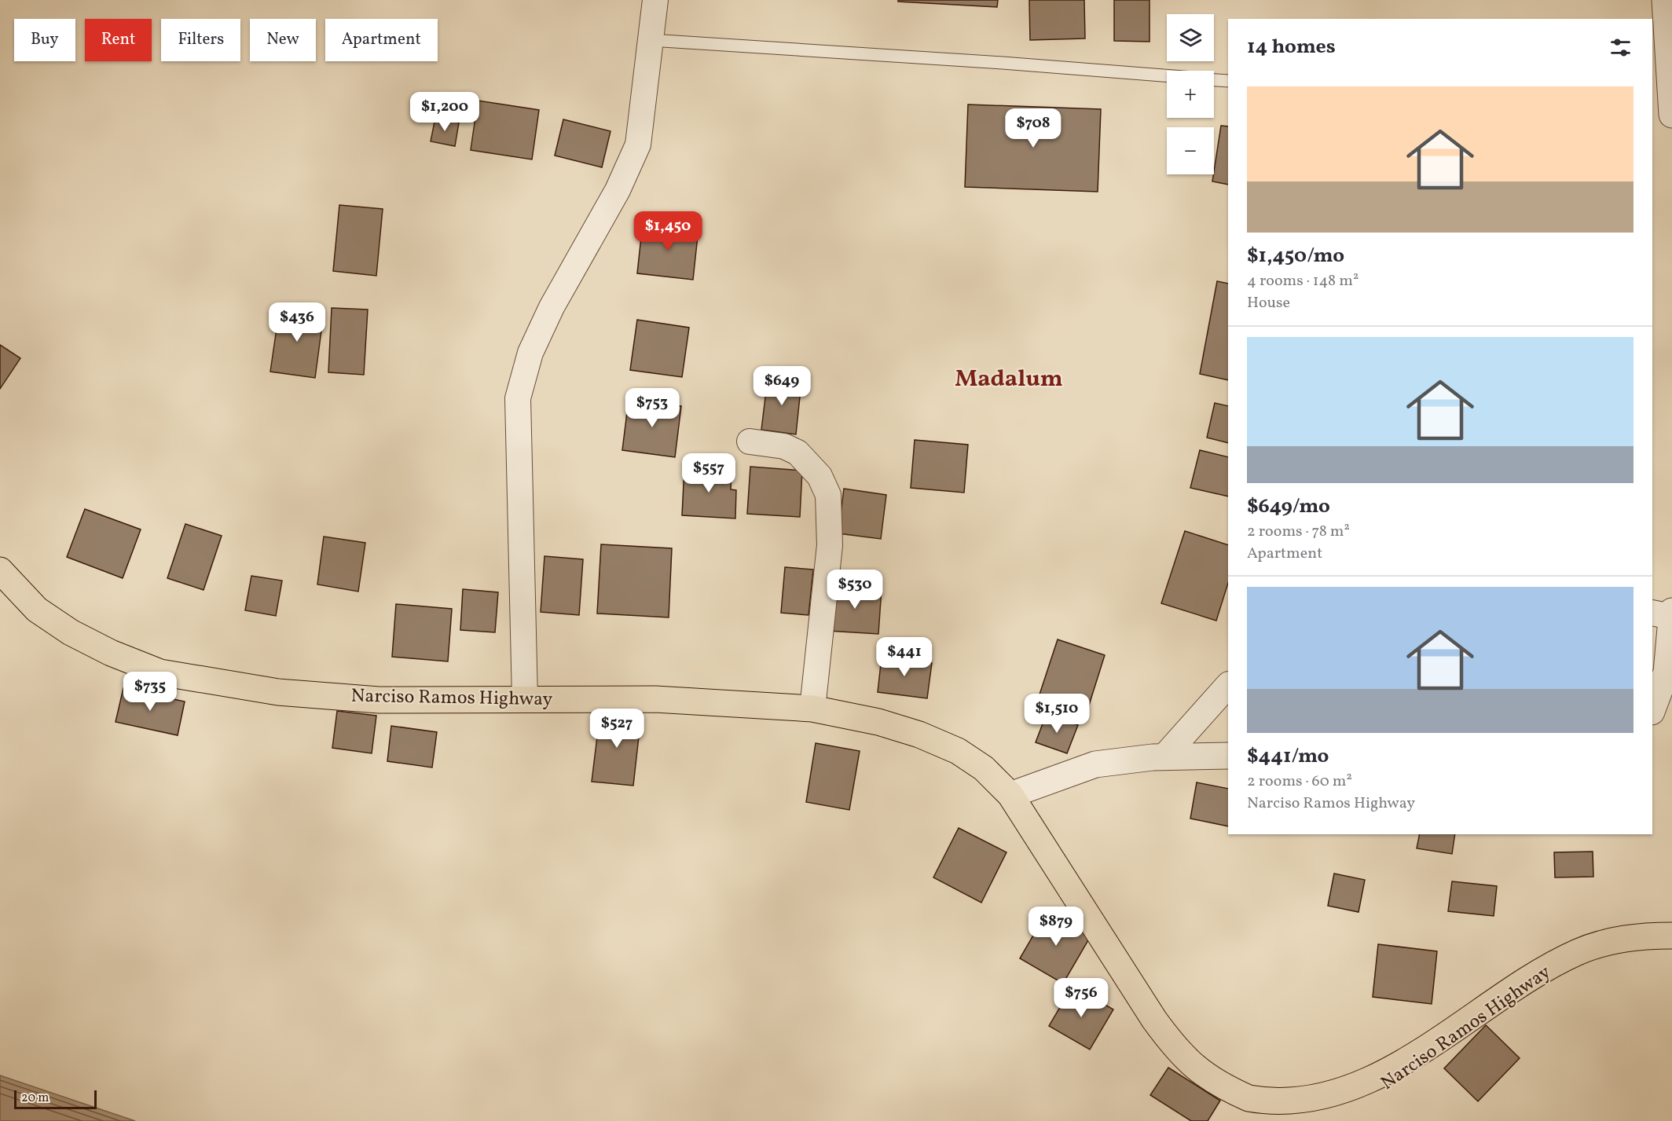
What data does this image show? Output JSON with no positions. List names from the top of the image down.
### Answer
{
  "streets": {
    "highway": ["Narciso Ramos Highway"]
  },
  "districts": ["Madalum"],
  "scale_bar": "20 m",
  "page": {
    "map_buttons": ["+", "−"],
    "chip": [
      "Buy",
      "Rent",
      "Filters",
      "New",
      "Apartment"
    ],
    "heading": "14 homes",
    "list": [
      {
        "name": "$1,450/mo",
        "note": "4 rooms · 148 m² · House"
      },
      {
        "name": "$649/mo",
        "note": "2 rooms · 78 m² · Apartment"
      },
      {
        "name": "$441/mo",
        "note": "2 rooms · 60 m² · Narciso Ramos Highway"
      }
    ],
    "price": [
      "$1,200",
      "$708",
      "$1,450",
      "$436",
      "$649",
      "$753",
      "$557",
      "$530",
      "$441",
      "$735",
      "$1,510",
      "$527",
      "$879",
      "$756"
    ],
    "scale": "20 m"
  }
}
